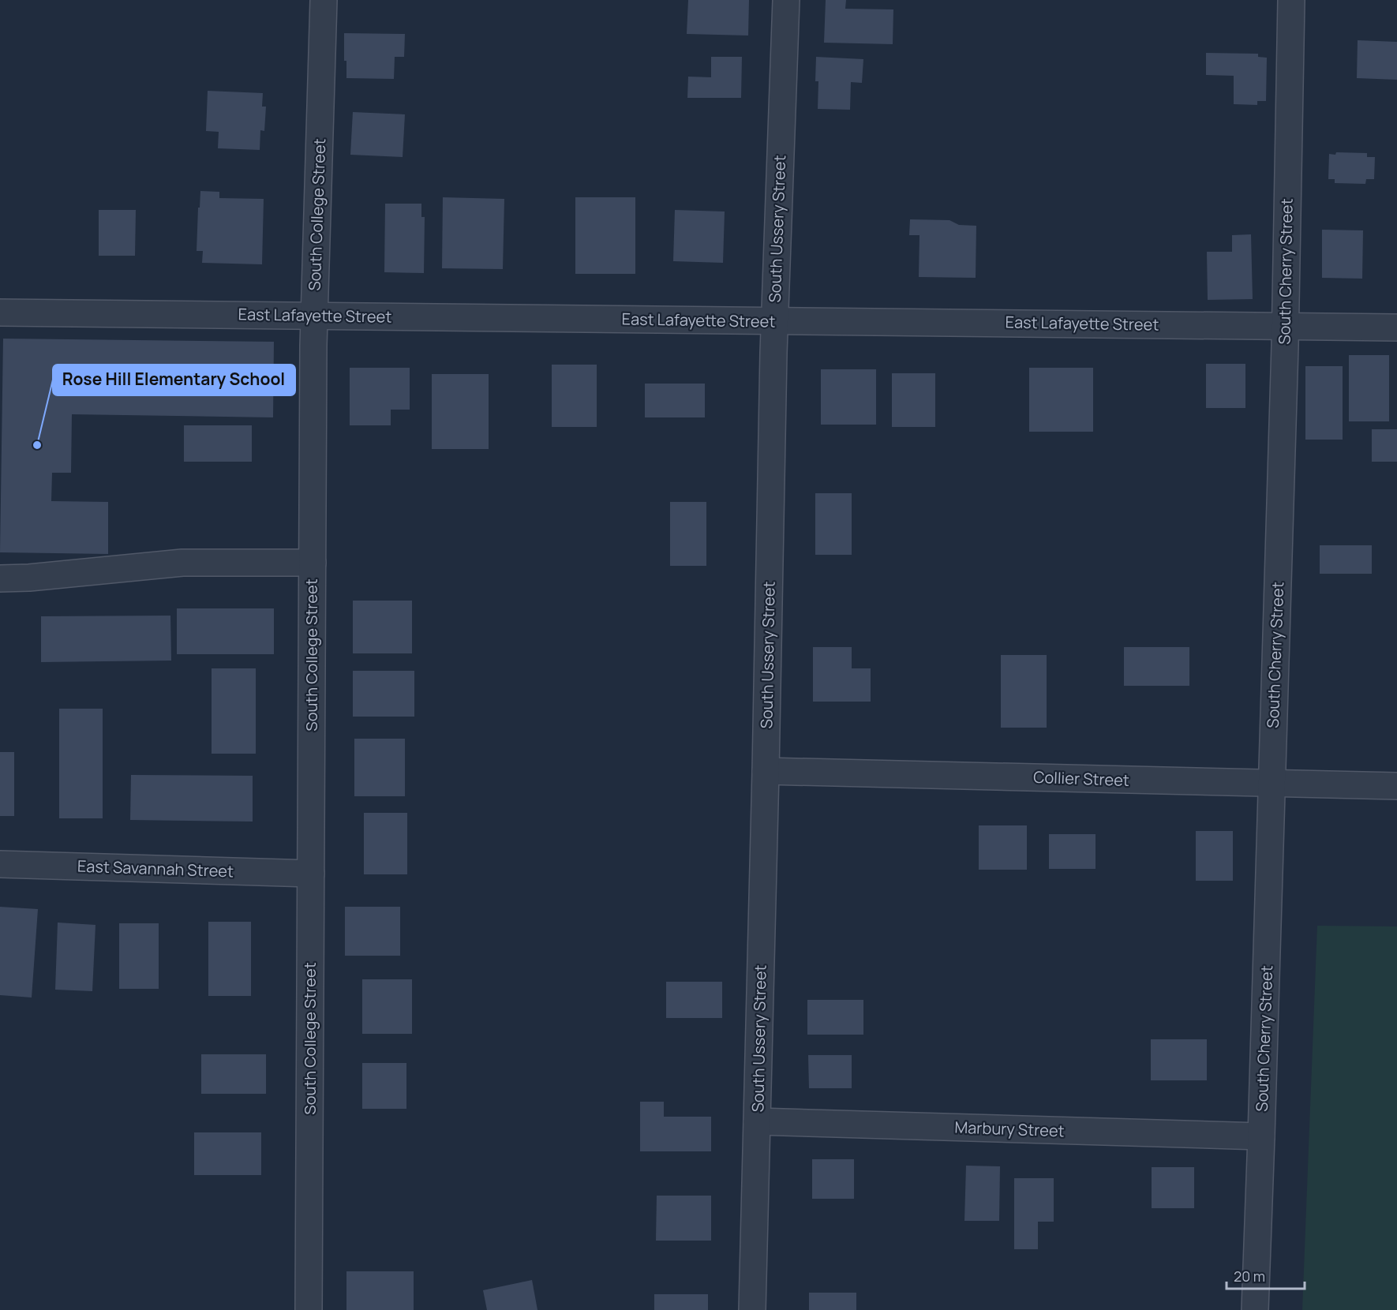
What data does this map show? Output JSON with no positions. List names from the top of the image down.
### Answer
{
  "streets": {
    "street": [
      "South College Street",
      "South Ussery Street",
      "South Cherry Street",
      "East Lafayette Street",
      "Collier Street",
      "East Savannah Street",
      "Marbury Street"
    ]
  },
  "crossings": [
    ["South College Street", "East Lafayette Street"],
    ["South College Street", "East Savannah Street"],
    ["South Ussery Street", "East Lafayette Street"],
    ["South Ussery Street", "Collier Street"],
    ["South Ussery Street", "Marbury Street"],
    ["South Cherry Street", "East Lafayette Street"],
    ["South Cherry Street", "Collier Street"],
    ["South Cherry Street", "Marbury Street"]
  ],
  "places": ["Rose Hill Elementary School"],
  "scale_bar": "20 m"
}
